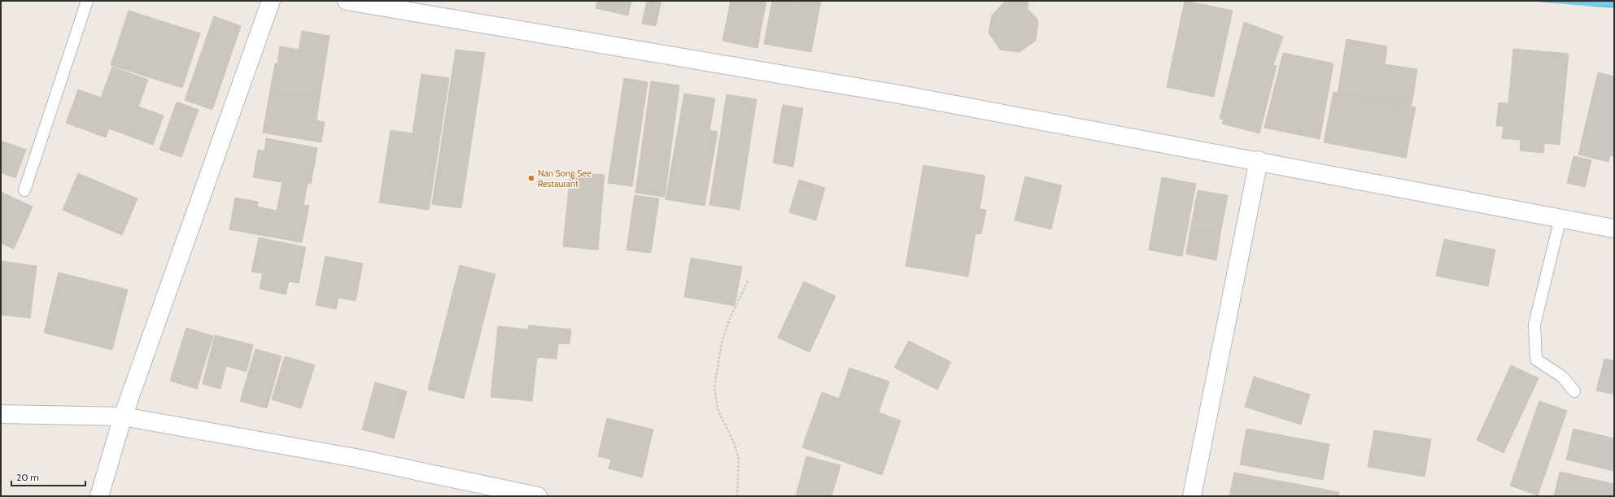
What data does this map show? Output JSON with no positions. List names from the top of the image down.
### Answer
{
  "places": ["Nan Song See Restaurant"],
  "scale_bar": "20 m"
}
